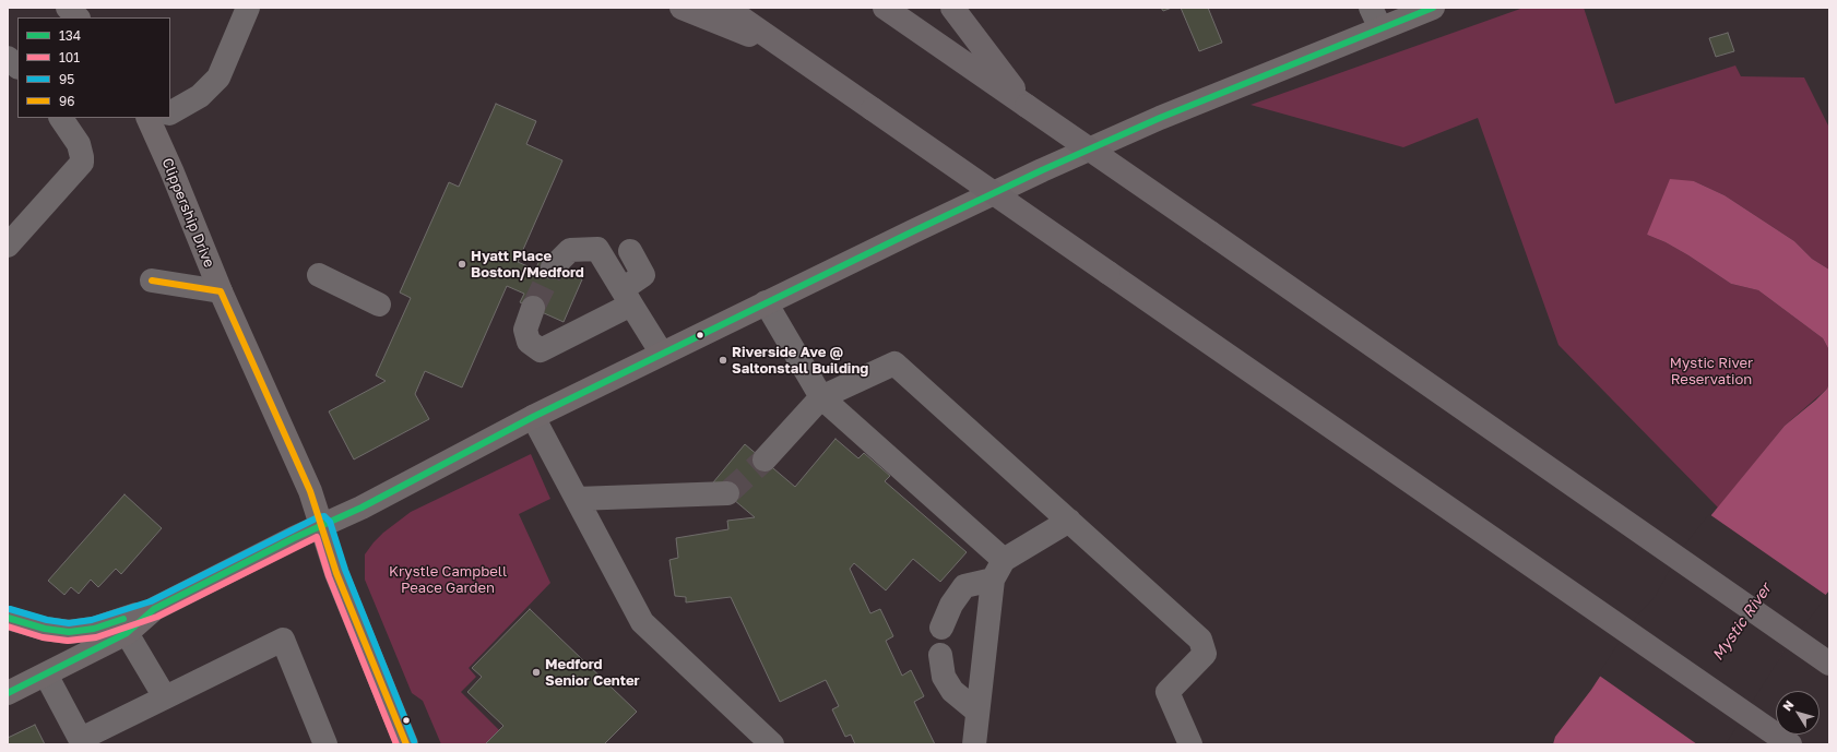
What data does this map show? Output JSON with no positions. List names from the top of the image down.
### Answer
{
  "streets": {
    "main road": ["Clippership Drive"]
  },
  "water": ["Mystic River"],
  "parks": ["Mystic River Reservation", "Krystle Campbell Peace Garden"],
  "places": ["Hyatt Place Boston/Medford", "Riverside Ave @ Saltonstall Building", "Medford Senior Center"],
  "lines": [
    "transit line 134",
    "transit line 96",
    "transit line 95",
    "transit line 101"
  ],
  "legend": [
    "134",
    "101",
    "95",
    "96"
  ],
  "north": "top left"
}
